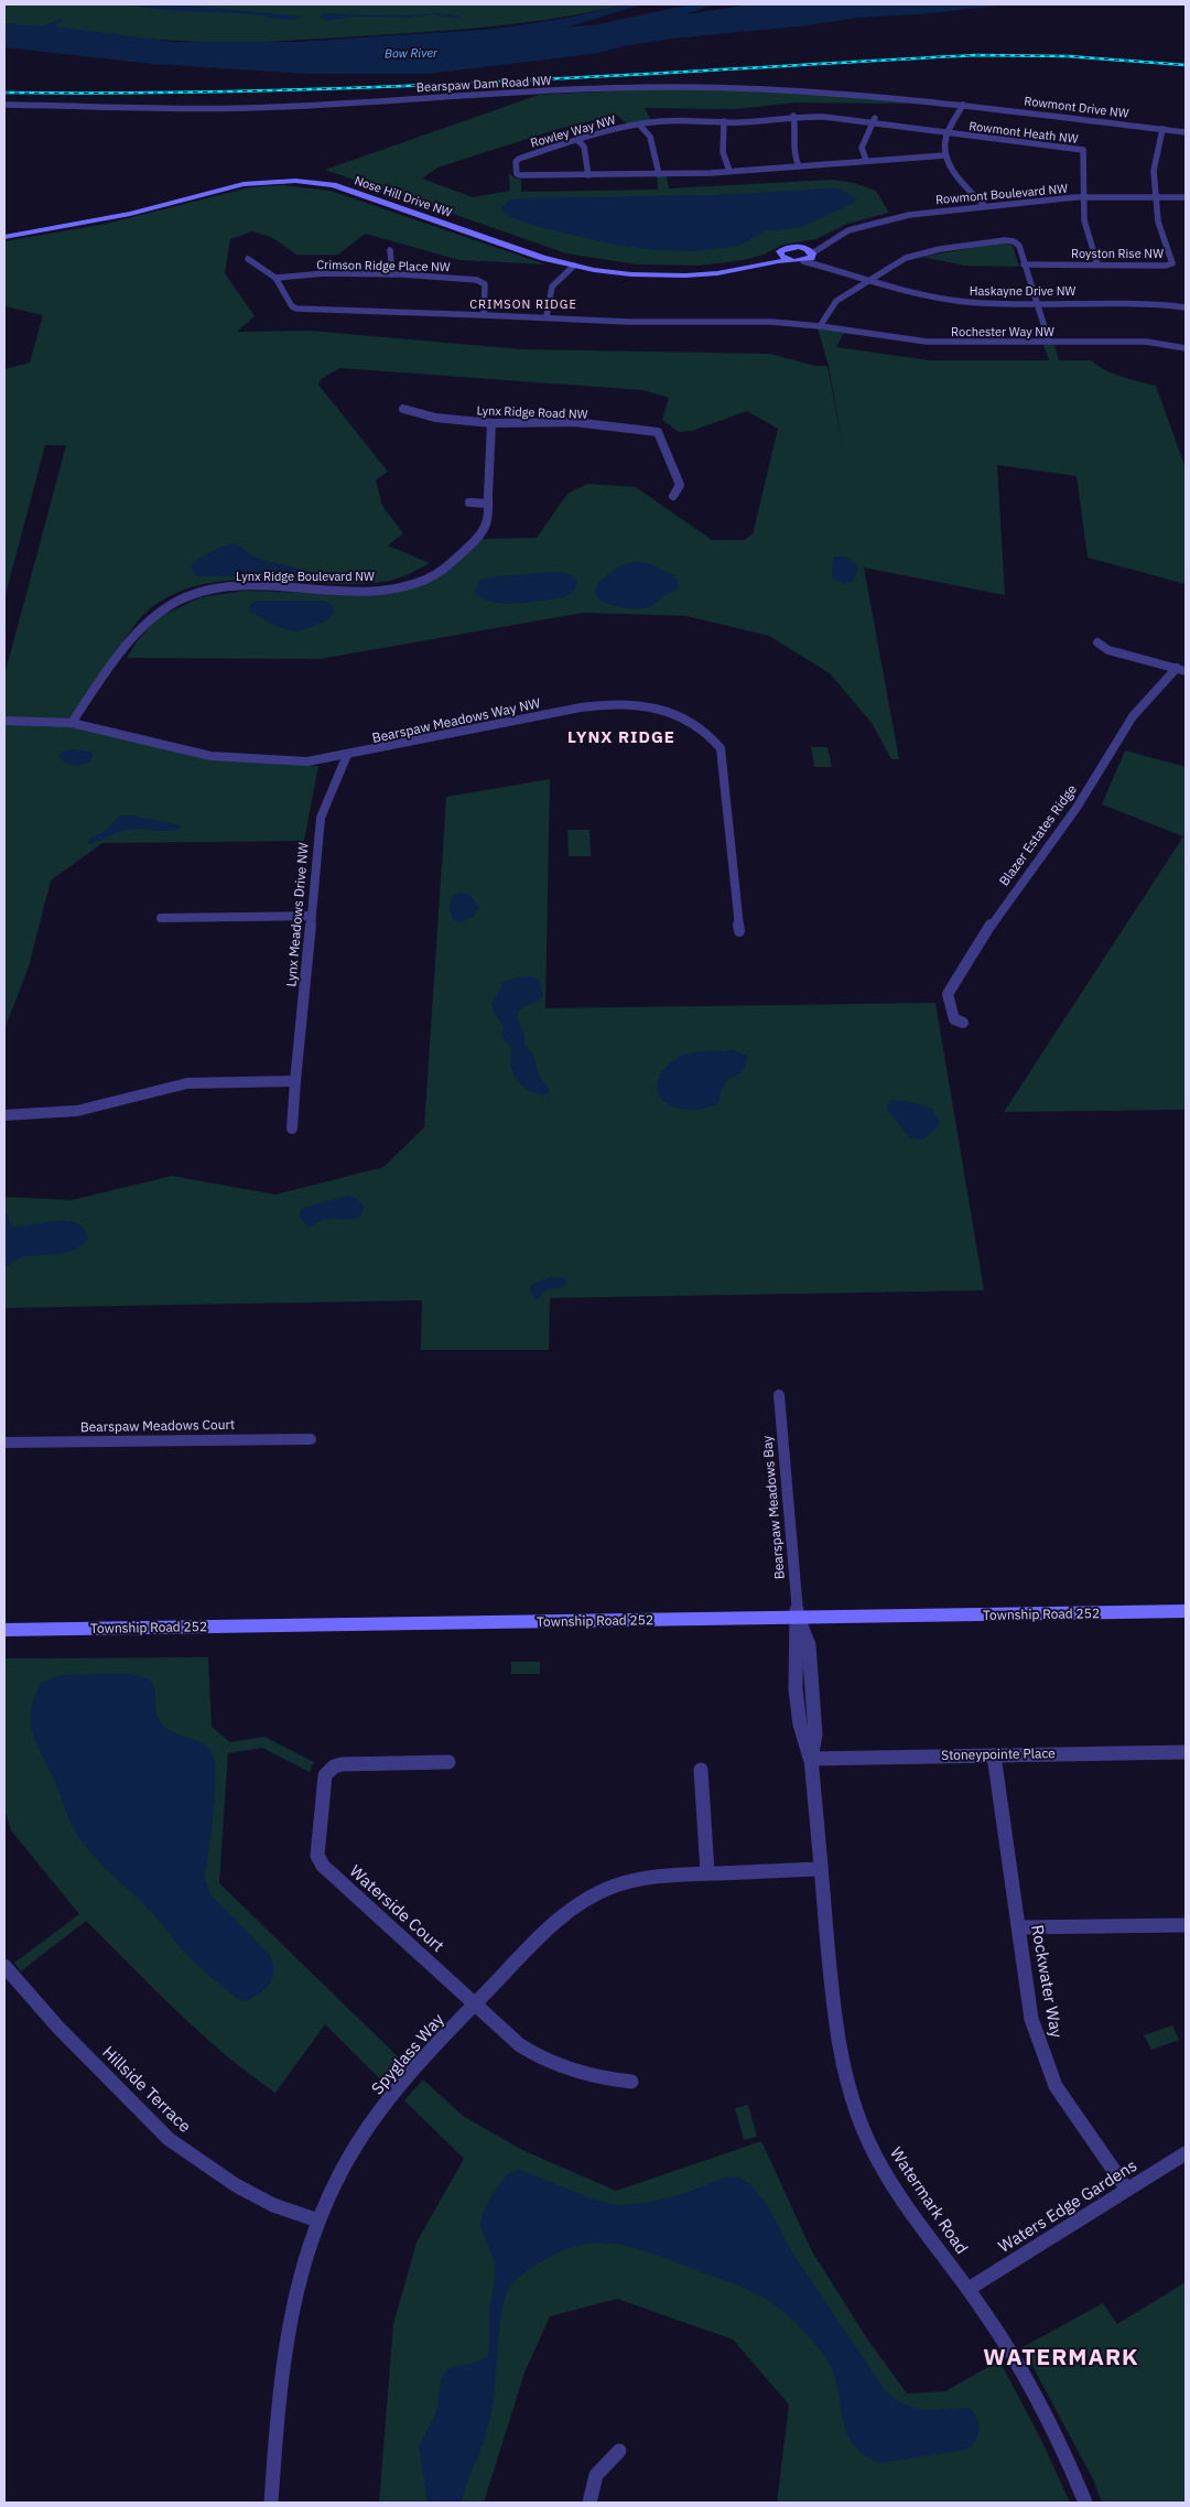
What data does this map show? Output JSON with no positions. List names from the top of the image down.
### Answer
{
  "streets": {
    "street": [
      "Bearspaw Dam Road NW",
      "Rowmont Drive NW",
      "Rowley Way NW",
      "Rowmont Heath NW",
      "Rowmont Boulevard NW",
      "Nose Hill Drive NW",
      "Royston Rise NW",
      "Crimson Ridge Place NW",
      "Haskayne Drive NW",
      "Rochester Way NW",
      "Lynx Ridge Road NW",
      "Lynx Ridge Boulevard NW",
      "Bearspaw Meadows Way NW",
      "Blazer Estates Ridge",
      "Lynx Meadows Drive NW",
      "Bearspaw Meadows Court",
      "Bearspaw Meadows Bay",
      "Township Road 252",
      "Stoneypointe Place",
      "Waterside Court",
      "Rockwater Way",
      "Spyglass Way",
      "Hillside Terrace",
      "Watermark Road",
      "Waters Edge Gardens"
    ]
  },
  "crossings": [
    ["Bearspaw Dam Road NW", "Rowmont Drive NW"],
    ["Rowley Way NW", "Rowmont Heath NW"],
    ["Rowmont Heath NW", "Rowmont Boulevard NW"],
    ["Rowmont Boulevard NW", "Nose Hill Drive NW"],
    ["Rowmont Boulevard NW", "Royston Rise NW"],
    ["Rowmont Boulevard NW", "Haskayne Drive NW"],
    ["Nose Hill Drive NW", "Haskayne Drive NW"],
    ["Lynx Ridge Road NW", "Lynx Ridge Boulevard NW"],
    ["Lynx Ridge Boulevard NW", "Bearspaw Meadows Way NW"],
    ["Bearspaw Meadows Way NW", "Lynx Meadows Drive NW"],
    ["Bearspaw Meadows Bay", "Township Road 252"],
    ["Bearspaw Meadows Bay", "Watermark Road"],
    ["Township Road 252", "Watermark Road"],
    ["Stoneypointe Place", "Rockwater Way"],
    ["Stoneypointe Place", "Watermark Road"],
    ["Waterside Court", "Spyglass Way"],
    ["Rockwater Way", "Waters Edge Gardens"],
    ["Spyglass Way", "Hillside Terrace"],
    ["Spyglass Way", "Watermark Road"],
    ["Watermark Road", "Waters Edge Gardens"]
  ],
  "districts": ["CRIMSON RIDGE", "LYNX RIDGE", "WATERMARK"],
  "water": ["Bow River"]
}
